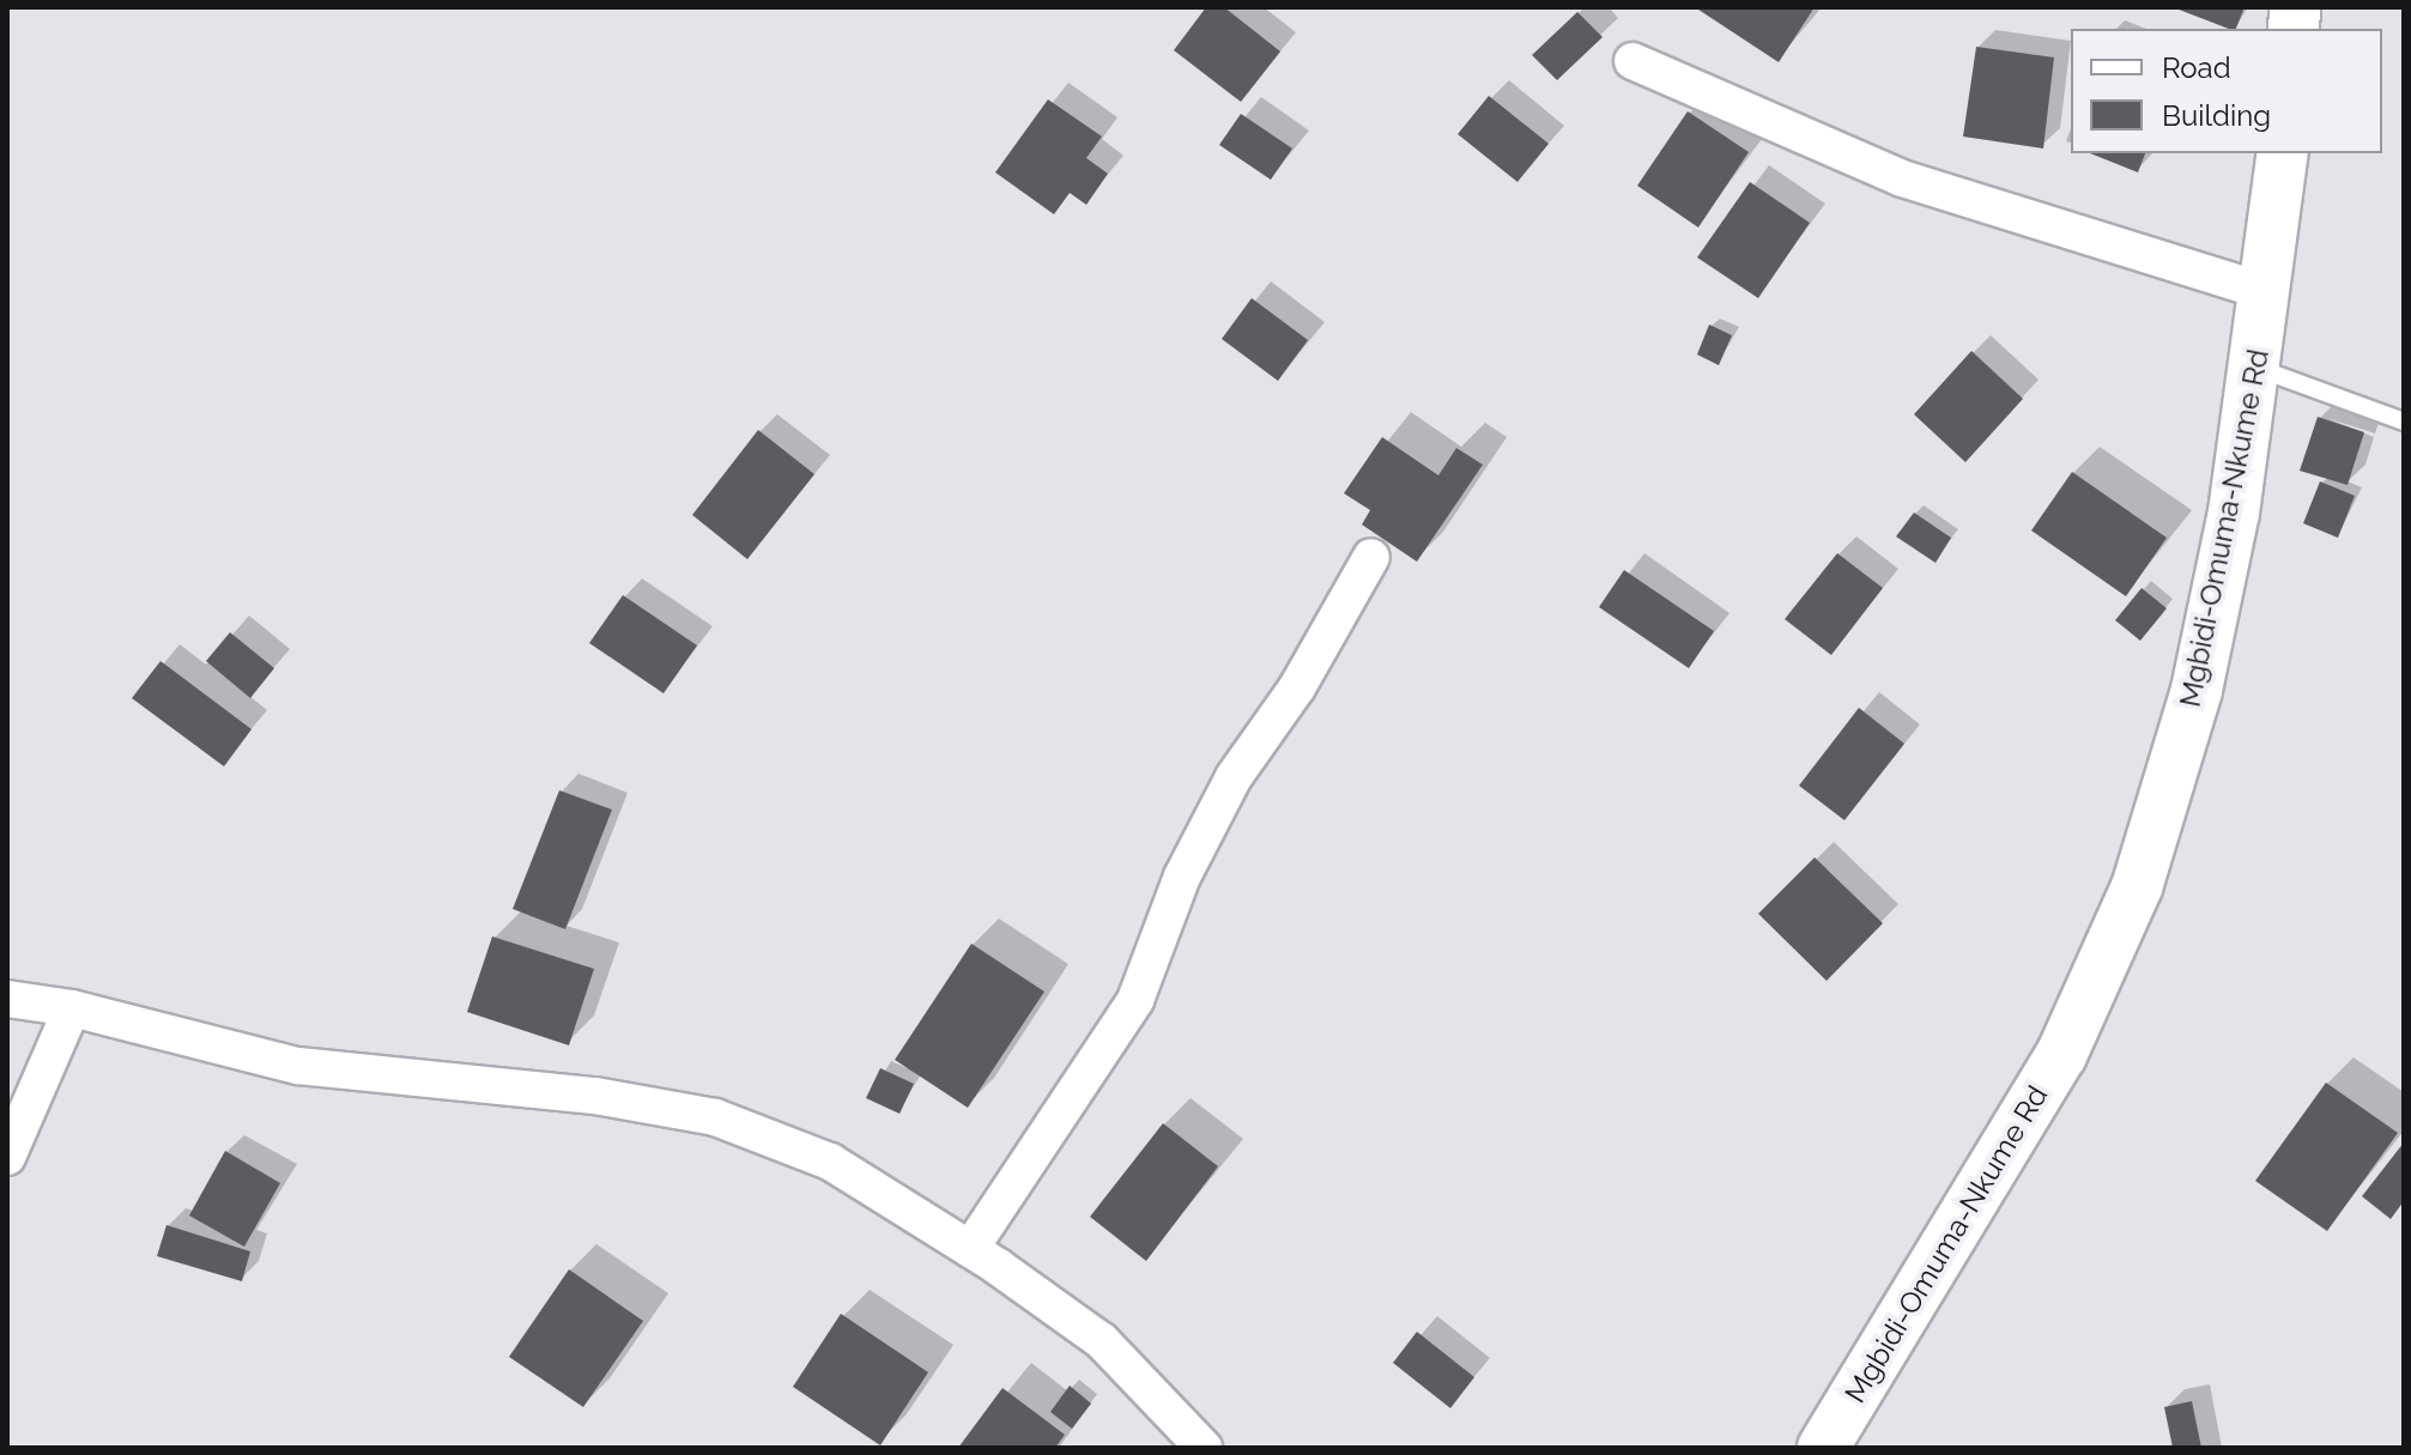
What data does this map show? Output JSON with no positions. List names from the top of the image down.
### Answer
{
  "streets": {
    "street": ["Mgbidi-Omuma-Nkume Rd"]
  },
  "legend": ["Road", "Building"]
}
